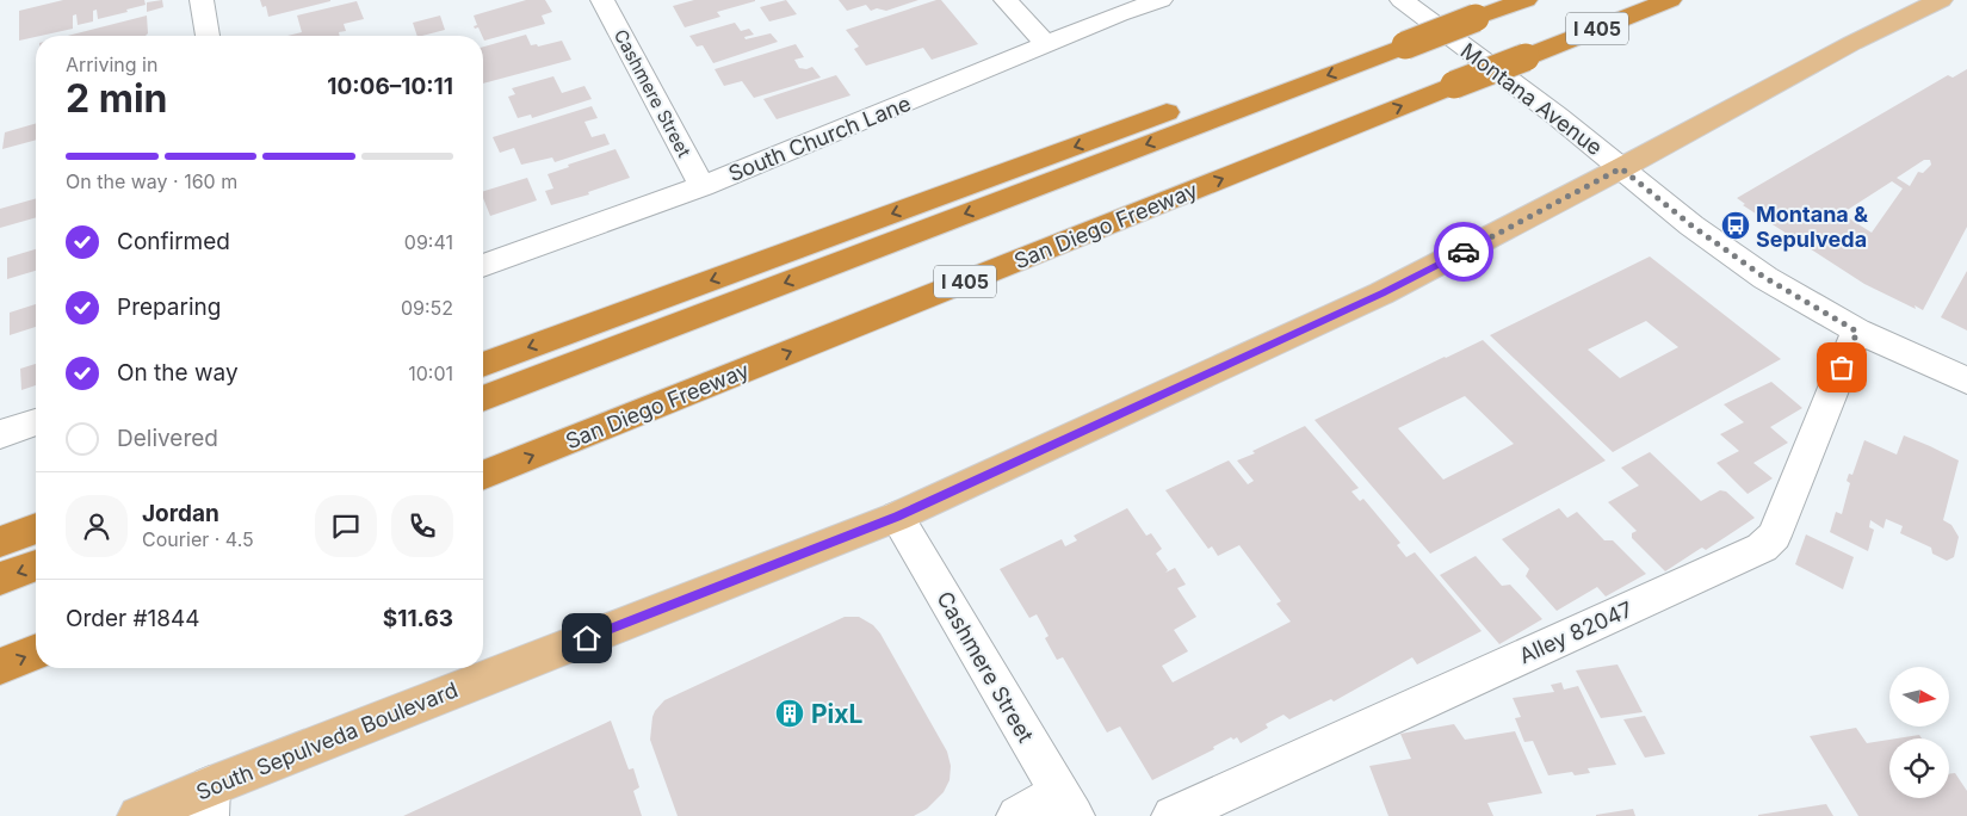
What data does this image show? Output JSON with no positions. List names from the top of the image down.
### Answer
{
  "streets": {
    "highway": ["I 405", "San Diego Freeway"],
    "main road": ["South Sepulveda Boulevard"],
    "street": [
      "Cashmere Street",
      "Montana Avenue",
      "South Church Lane",
      "Alley 82047"
    ]
  },
  "crossings": [
    ["Cashmere Street", "South Church Lane"],
    ["Cashmere Street", "South Sepulveda Boulevard"],
    ["Montana Avenue", "Alley 82047"],
    ["Montana Avenue", "South Sepulveda Boulevard"]
  ],
  "places": {
    "bus stop": ["Montana & Sepulveda"],
    "building": ["PixL"]
  },
  "north": "right",
  "page": {
    "heading": ["2 min", "Arriving in", "10:06–10:11"],
    "panel": [
      "Jordan",
      "Courier · 4.5",
      "Order #1844",
      "$11.63"
    ],
    "bar": "On the way · 160 m",
    "list": [
      ["Confirmed", "09:41"],
      ["Preparing", "09:52"],
      ["On the way", "10:01"],
      "Delivered"
    ]
  }
}
